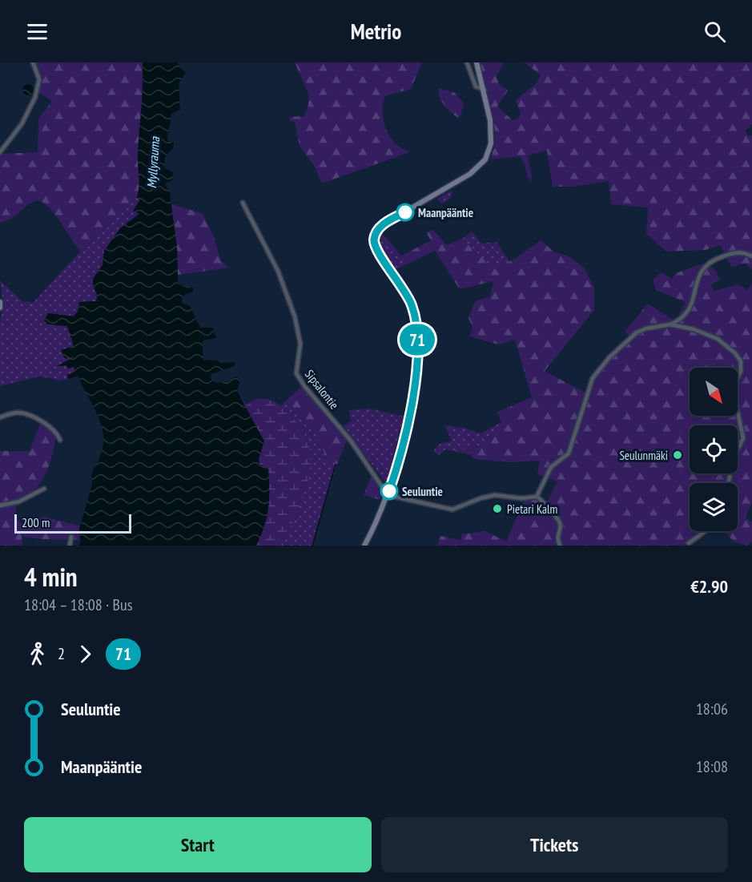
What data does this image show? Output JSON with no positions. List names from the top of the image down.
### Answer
{
  "streets": {
    "street": ["Sipsalontie"]
  },
  "water": ["Myllyrauma"],
  "places": [
    "Maanpääntie",
    "Seulunmäki",
    "Seuluntie",
    "Pietari Kalm"
  ],
  "lines": ["bus line 71"],
  "scale_bar": "200 m",
  "north": "bottom right",
  "page": {
    "header": "Metrio",
    "on_map": "71",
    "scale": "200 m",
    "heading": ["4 min", "18:04 – 18:08 · Bus", "€2.90"],
    "legs": ["2", "71"],
    "list": [
      {
        "name": "Seuluntie",
        "value": "18:06"
      },
      {
        "name": "Maanpääntie",
        "value": "18:08"
      }
    ],
    "buttons": ["Start", "Tickets"]
  }
}
